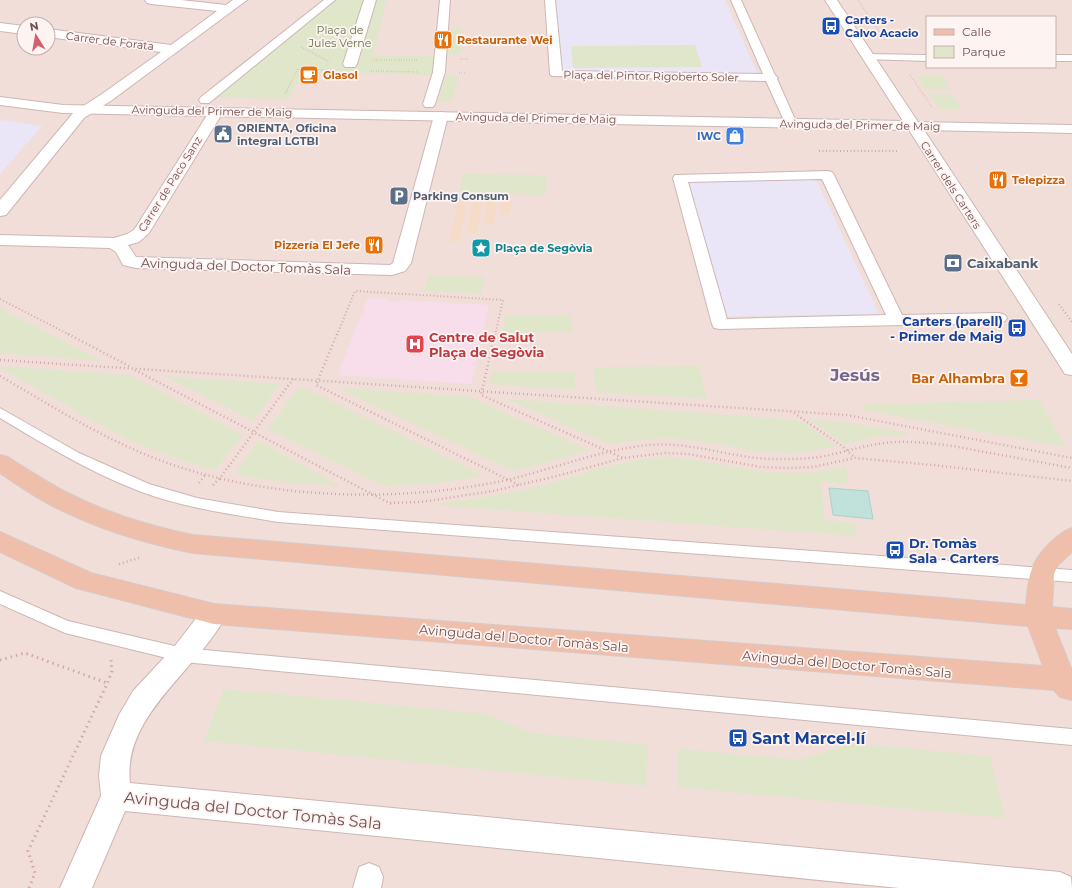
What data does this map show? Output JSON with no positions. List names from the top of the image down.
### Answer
{
  "streets": {
    "main road": ["Avinguda del Doctor Tomàs Sala"],
    "street": [
      "Carrer de Forata",
      "Plaça del Pintor Rigoberto Soler",
      "Avinguda del Primer de Maig",
      "Carrer de Paco Sanz",
      "Carrer dels Carters"
    ]
  },
  "crossings": [
    ["Avinguda del Primer de Maig", "Carrer de Paco Sanz"],
    ["Avinguda del Primer de Maig", "Carrer dels Carters"],
    ["Avinguda del Primer de Maig", "Avinguda del Doctor Tomàs Sala"],
    ["Carrer de Paco Sanz", "Avinguda del Doctor Tomàs Sala"]
  ],
  "districts": ["Jesús"],
  "parks": ["Plaça de Jules Verne"],
  "places": {
    "bus stop": [
      "Carters - Calvo Acacio",
      "Carters (parell) - Primer de Maig",
      "Dr. Tomàs Sala - Carters",
      "Sant Marcel·lí"
    ],
    "restaurant": ["Restaurante Wei", "Telepizza", "Pizzería El Jefe"],
    "cafe": ["Glasol"],
    "public building": ["ORIENTA, Oficina integral LGTBI"],
    "shop": ["IWC"],
    "parking": ["Parking Consum"],
    "place": ["Plaça de Segòvia"],
    "bank": ["Caixabank"],
    "hospital": ["Centre de Salut Plaça de Segòvia"],
    "bar": ["Bar Alhambra"]
  },
  "legend": ["Calle", "Parque"],
  "north": "top"
}
